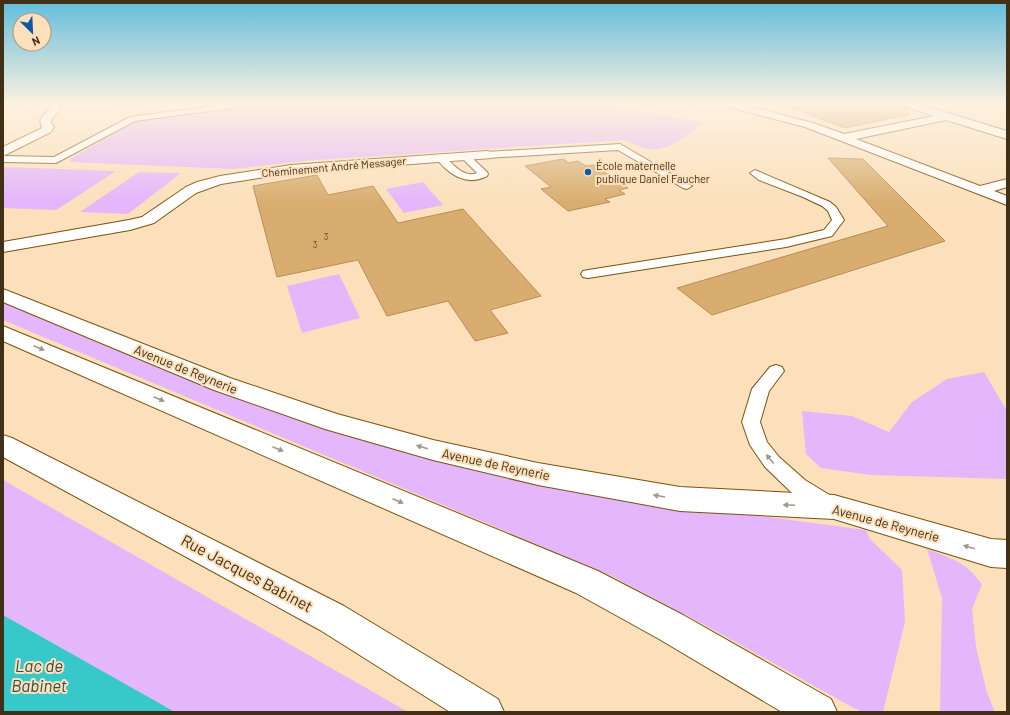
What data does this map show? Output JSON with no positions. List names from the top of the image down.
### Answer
{
  "streets": {
    "street": ["Cheminement André Messager", "Avenue de Reynerie", "Rue Jacques Babinet"]
  },
  "water": ["Lac de Babinet"],
  "places": ["École maternelle publique Daniel Faucher"],
  "house_numbers": ["3", "3"],
  "north": "bottom right"
}
